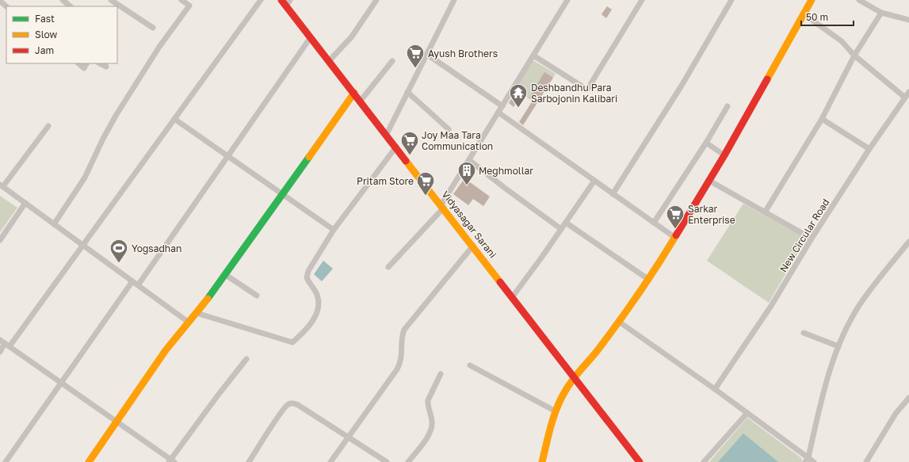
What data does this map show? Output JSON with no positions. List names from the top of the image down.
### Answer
{
  "streets": {
    "street": ["Vidyasagar Sarani", "New Circular Road"]
  },
  "places": {
    "supermarket": [
      "Ayush Brothers",
      "Joy Maa Tara Communication",
      "Pritam Store",
      "Sarkar Enterprise"
    ],
    "temple": ["Deshbandhu Para Sarbojonin Kalibari"],
    "building": ["Meghmollar"],
    "sports": ["Yogsadhan"]
  },
  "legend": ["Fast", "Slow", "Jam"],
  "scale_bar": "50 m"
}
